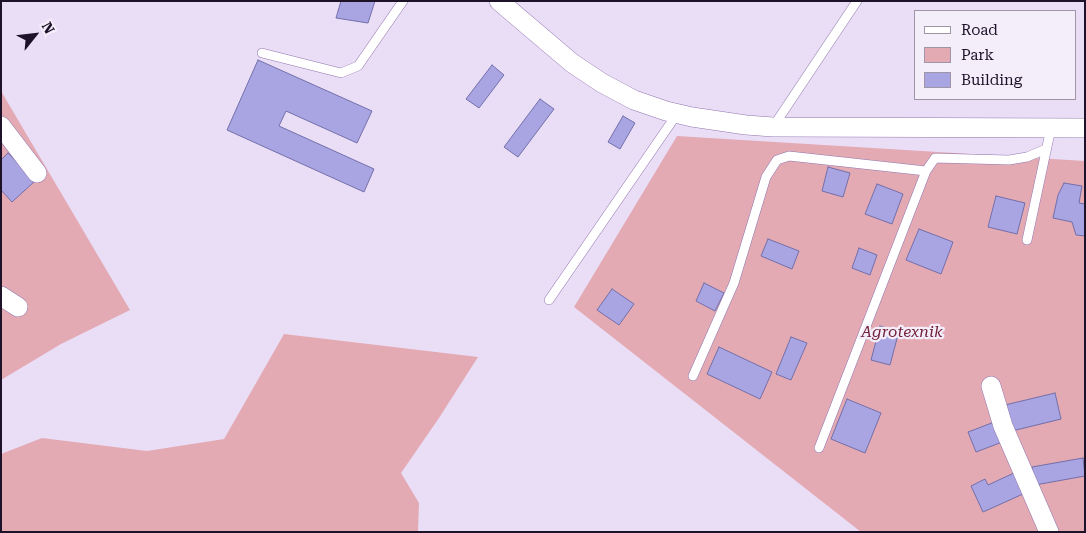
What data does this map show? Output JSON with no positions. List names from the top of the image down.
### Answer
{
  "parks": ["Agrotexnik"],
  "legend": ["Road", "Park", "Building"],
  "north": "top right"
}
